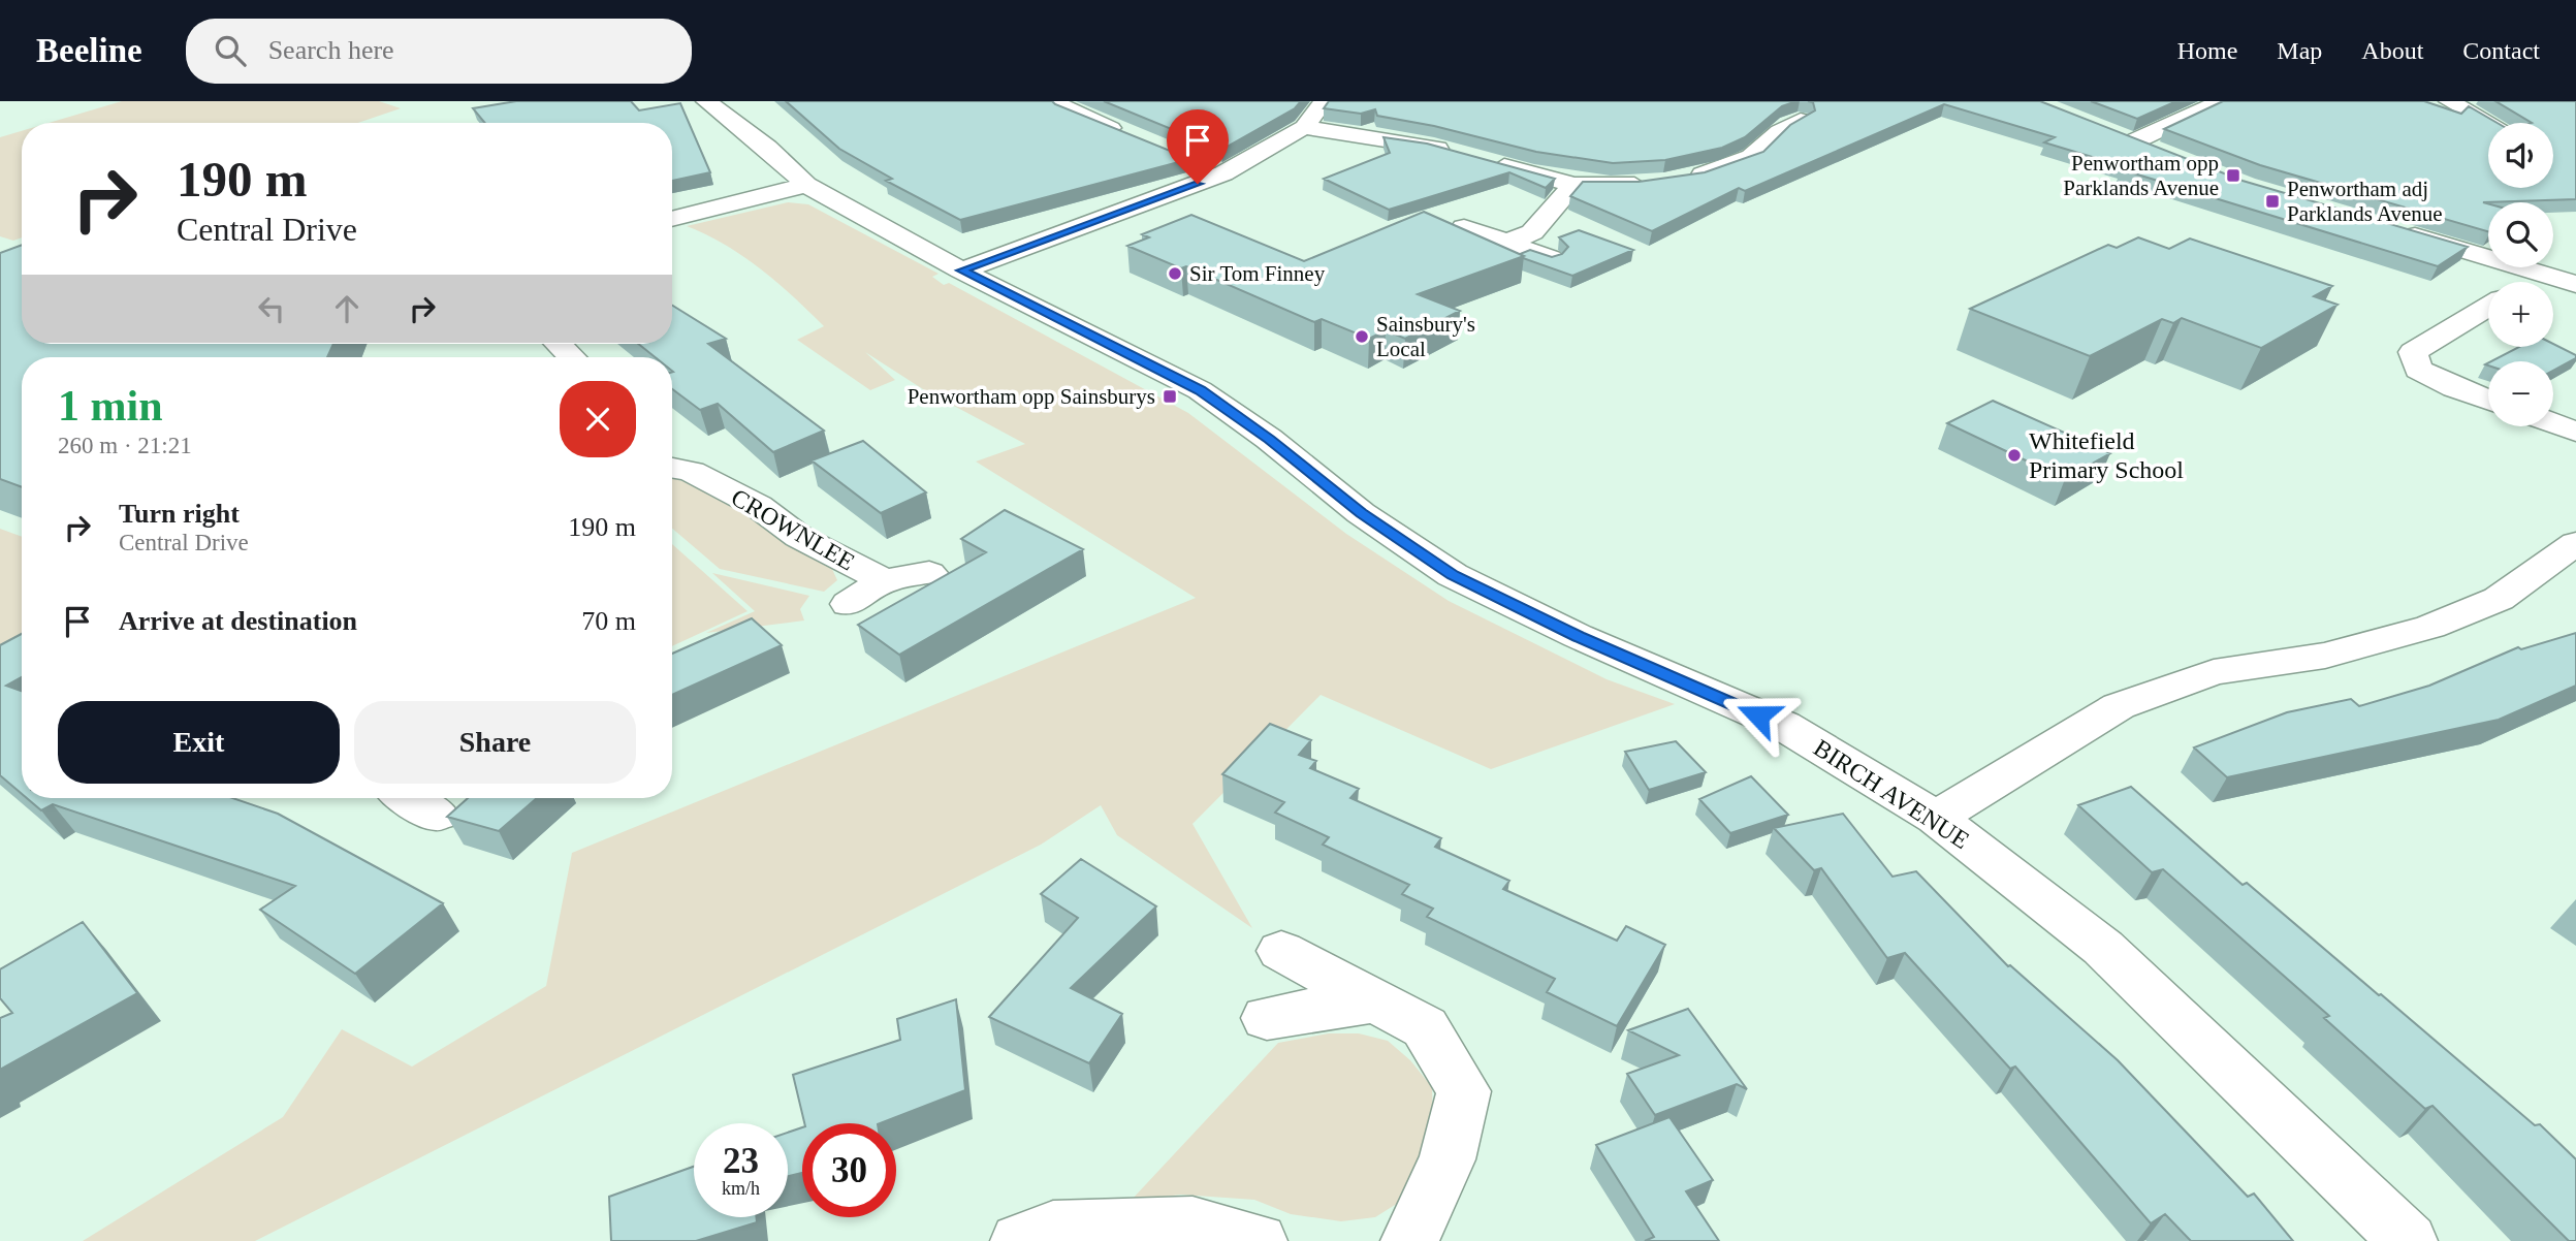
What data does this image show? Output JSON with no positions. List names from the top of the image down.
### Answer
{
  "streets": {
    "street": ["CROWNLEE", "BIRCH AVENUE"]
  },
  "places": {
    "transit": ["Penwortham opp Parklands Avenue", "Penwortham adj Parklands Avenue", "Penwortham opp Sainsburys"],
    "other": ["Sir Tom Finney", "Sainsbury's Local", "Whitefield Primary School"]
  },
  "page": {
    "header": "Beeline",
    "search": "Search here",
    "nav": [
      "Home",
      "Map",
      "About",
      "Contact"
    ],
    "map_buttons": ["+", "−"],
    "turn": ["190 m", "Central Drive"],
    "heading": ["1 min", "260 m · 21:21"],
    "list": [
      {
        "name": "Turn right",
        "note": "Central Drive",
        "value": "190 m"
      },
      {
        "name": "Arrive at destination",
        "value": "70 m"
      }
    ],
    "buttons": ["Exit", "Share"],
    "speed": "23 km/h",
    "limit": "30"
  }
}
